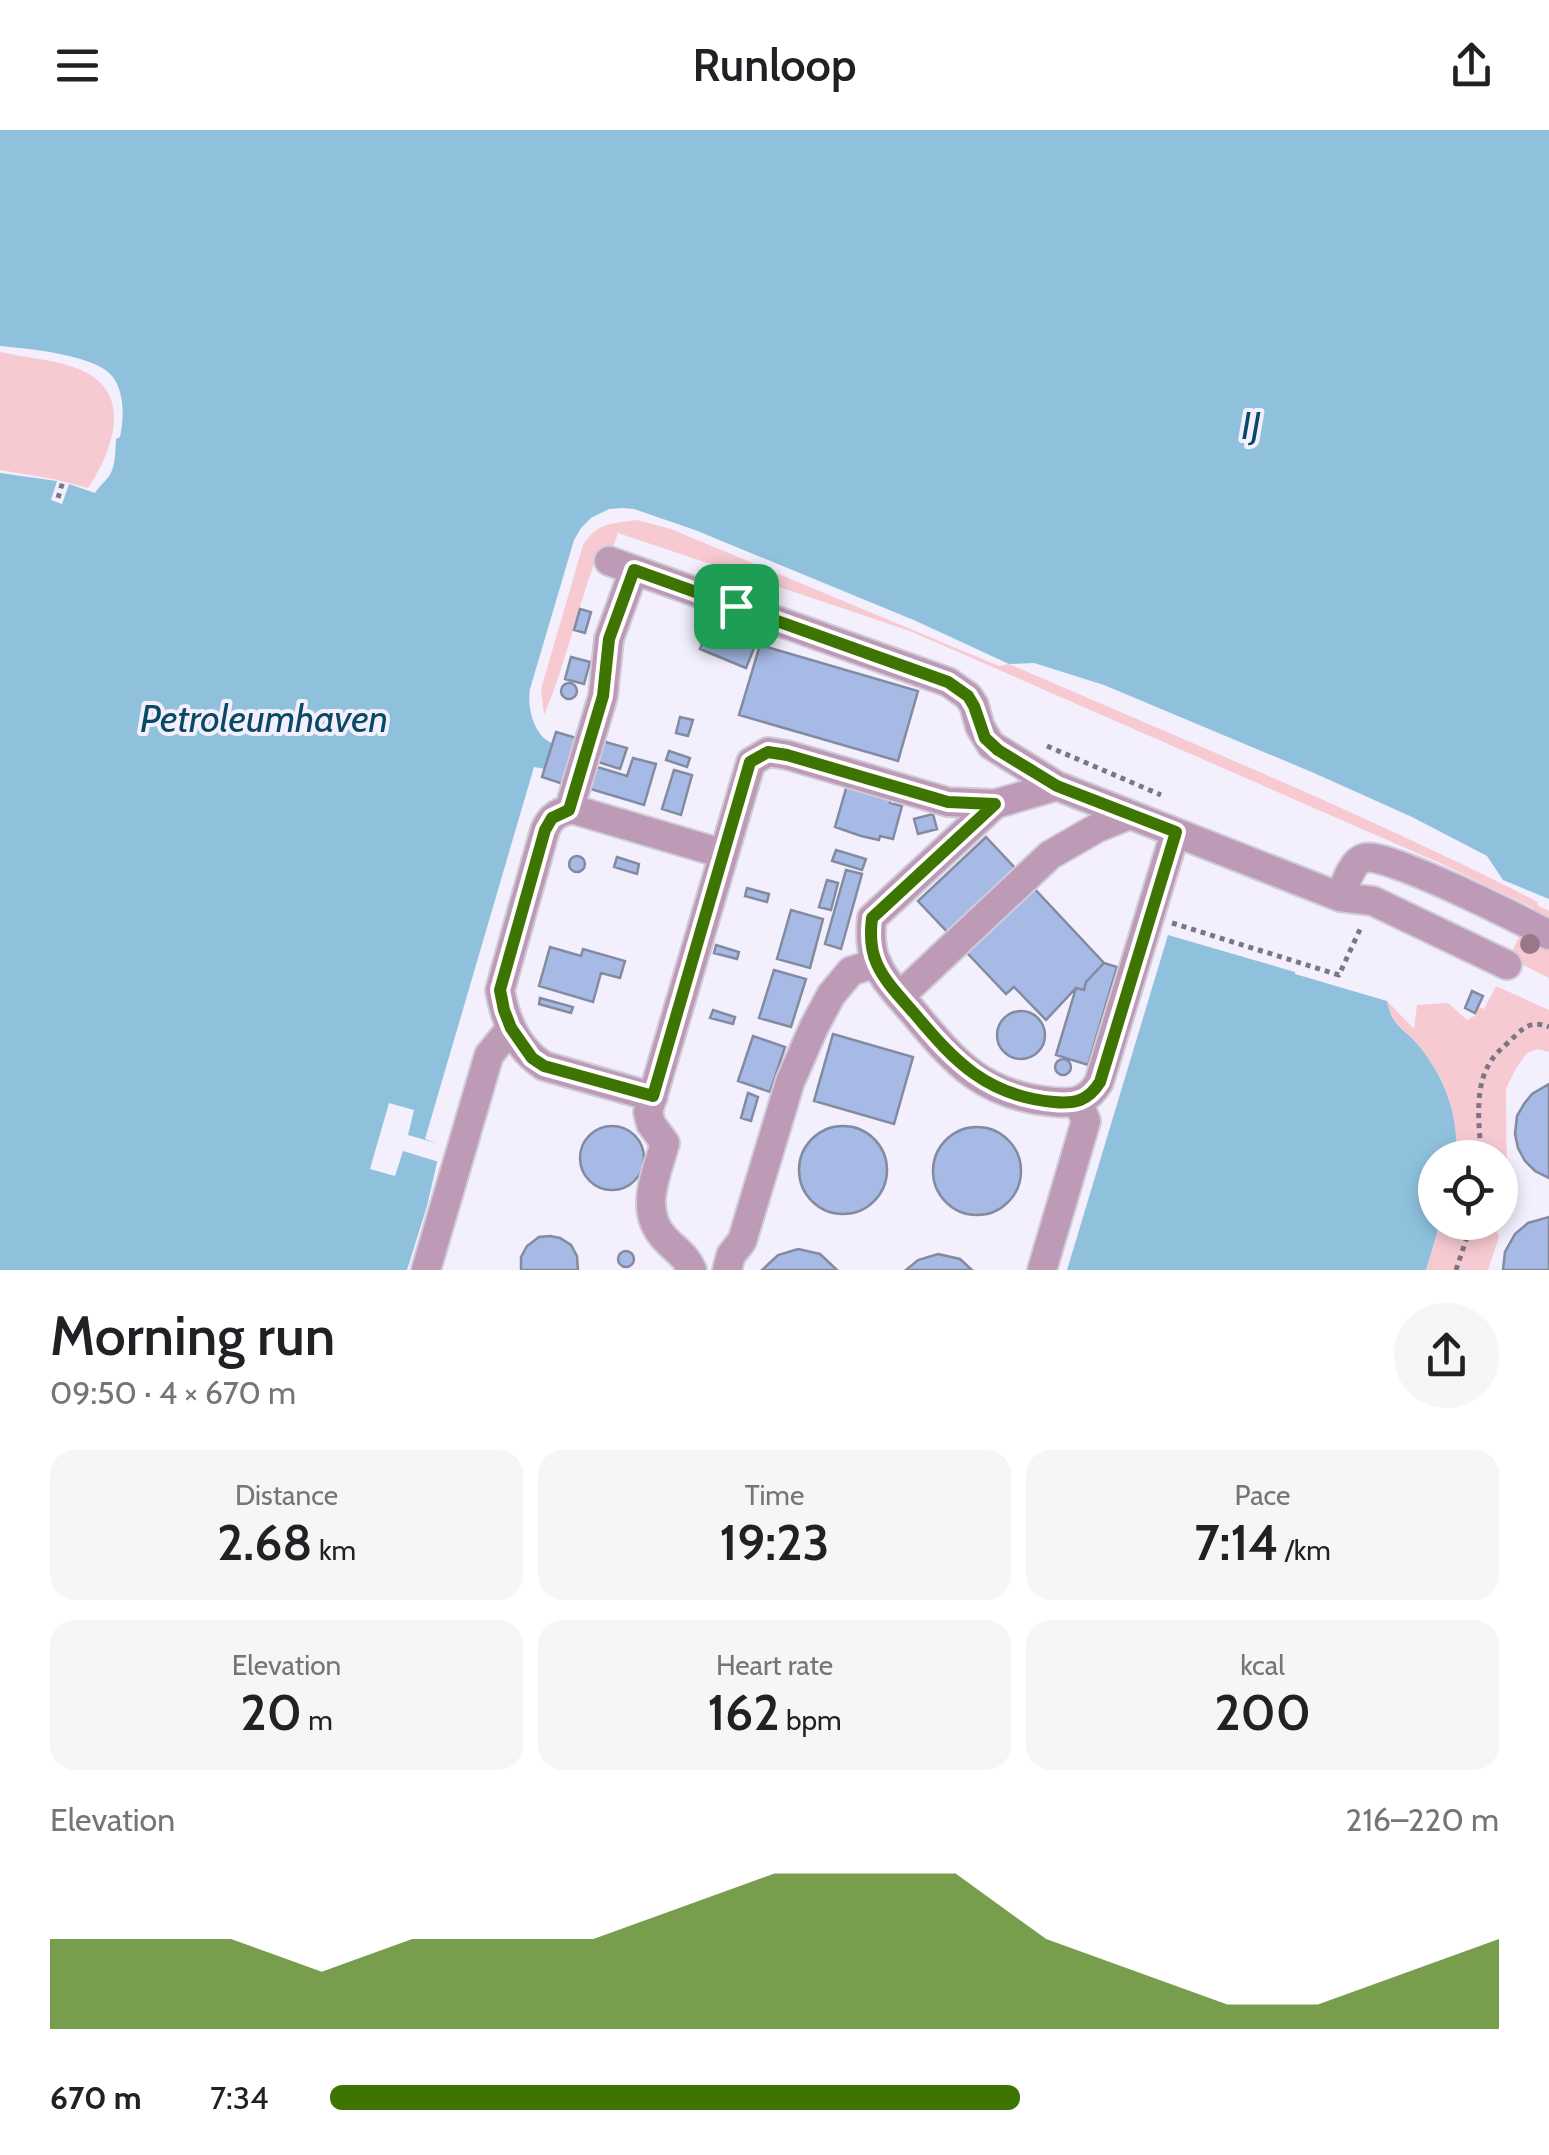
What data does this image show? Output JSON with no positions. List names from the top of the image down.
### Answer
{
  "water": ["IJ", "Petroleumhaven"],
  "page": {
    "header": "Runloop",
    "heading": ["Morning run", "09:50 · 4 × 670 m"],
    "stats": [
      ["Distance", "2.68 km"],
      ["Time", "19:23"],
      ["Pace", "7:14 /km"],
      ["Elevation", "20 m"],
      ["Heart rate", "162 bpm"],
      ["kcal", "200"]
    ],
    "chart": ["Elevation", "216–220 m"],
    "list": [
      {
        "name": "670 m",
        "note": "7:34"
      }
    ]
  }
}
